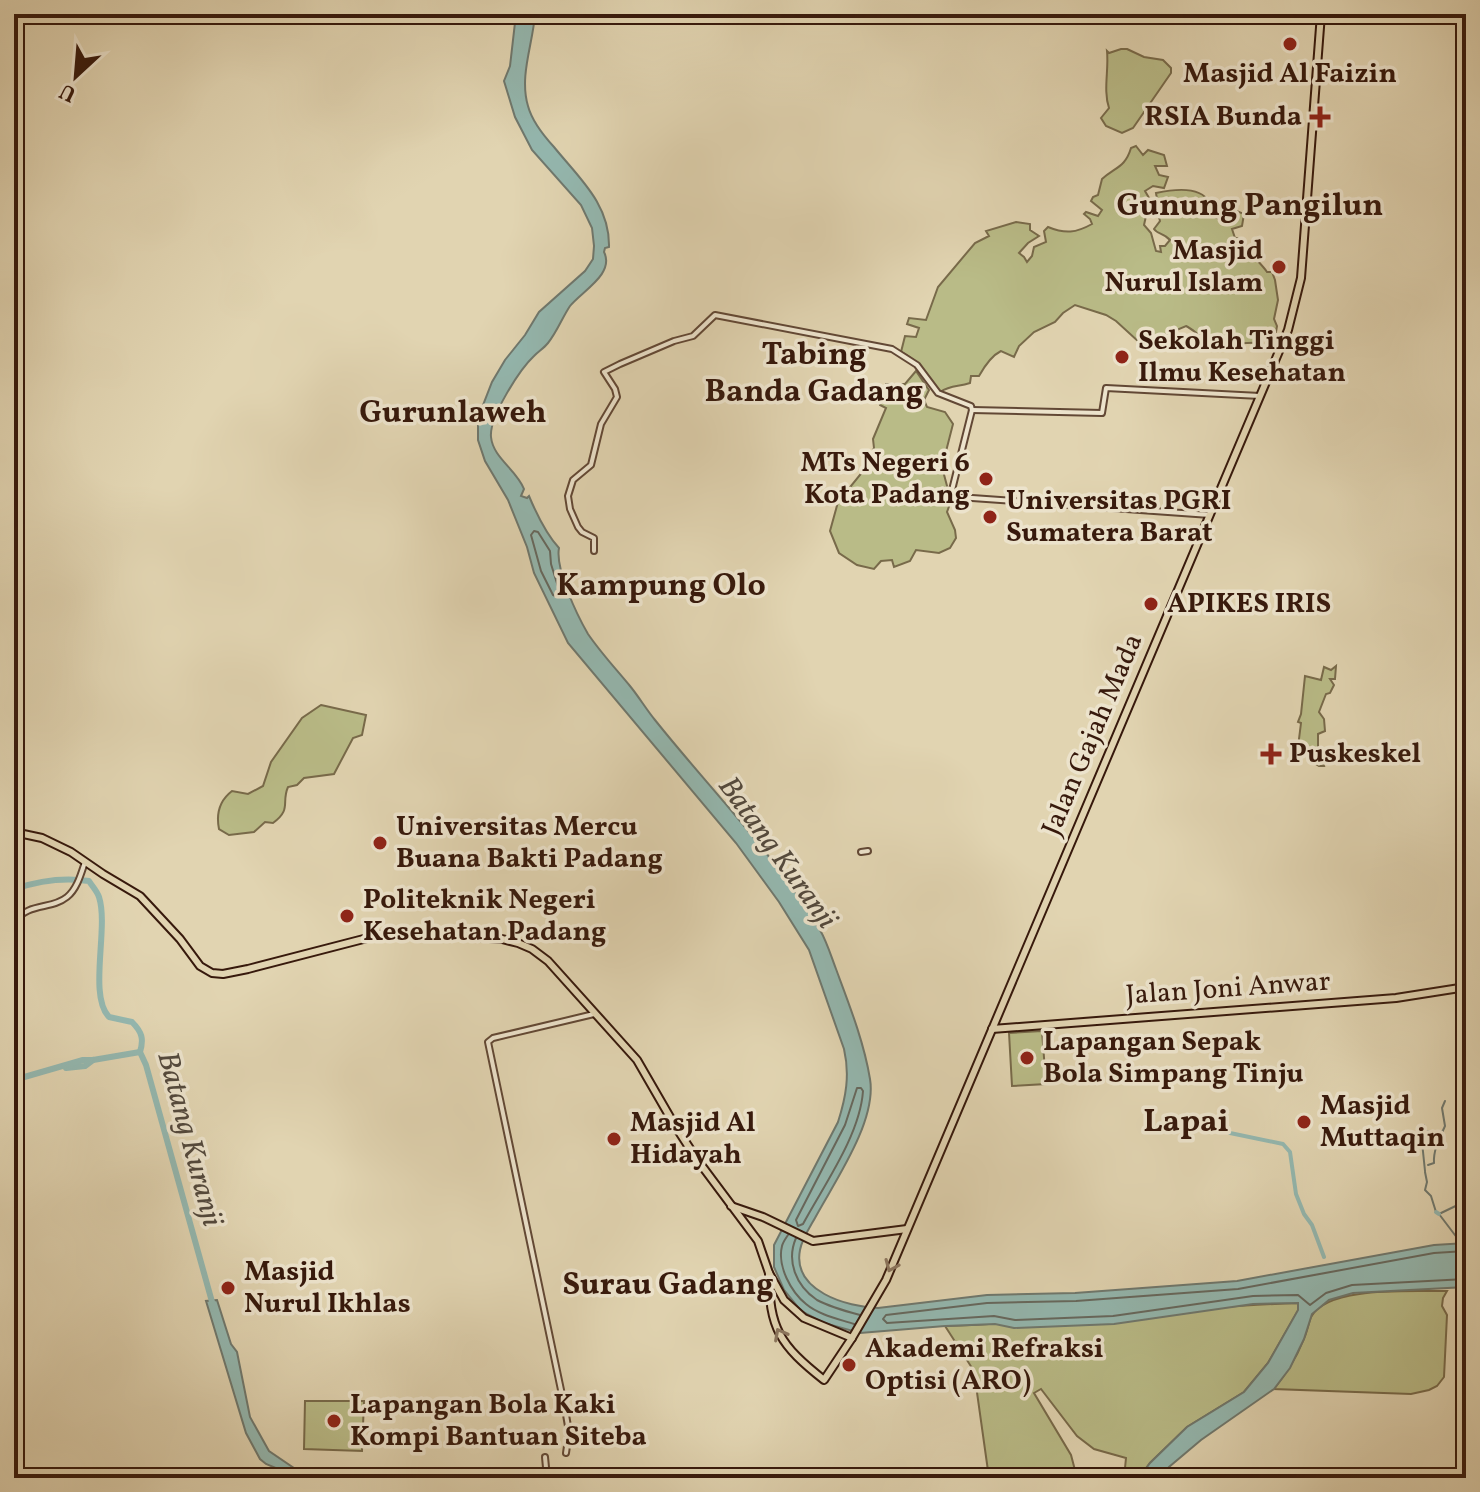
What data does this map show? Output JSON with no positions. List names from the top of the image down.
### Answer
{
  "streets": {
    "main road": ["Jalan Gajah Mada", "Jalan Joni Anwar"]
  },
  "crossings": [
    ["Jalan Gajah Mada", "Jalan Joni Anwar"]
  ],
  "districts": [
    "Gunung Pangilun",
    "Tabing Banda Gadang",
    "Gurunlaweh",
    "Kampung Olo",
    "Lapai",
    "Surau Gadang"
  ],
  "water": ["Batang Kuranji"],
  "places": {
    "other": [
      "Masjid Al Faizin",
      "Masjid Nurul Islam",
      "Sekolah Tinggi Ilmu Kesehatan",
      "MTs Negeri 6 Kota Padang",
      "Universitas PGRI Sumatera Barat",
      "APIKES IRIS",
      "Universitas Mercu Buana Bakti Padang",
      "Politeknik Negeri Kesehatan Padang",
      "Lapangan Sepak Bola Simpang Tinju",
      "Masjid Muttaqin",
      "Masjid Al Hidayah",
      "Masjid Nurul Ikhlas",
      "Akademi Refraksi Optisi (ARO)",
      "Lapangan Bola Kaki Kompi Bantuan Siteba"
    ],
    "health": ["RSIA Bunda", "Puskeskel"]
  },
  "north": "bottom left"
}
